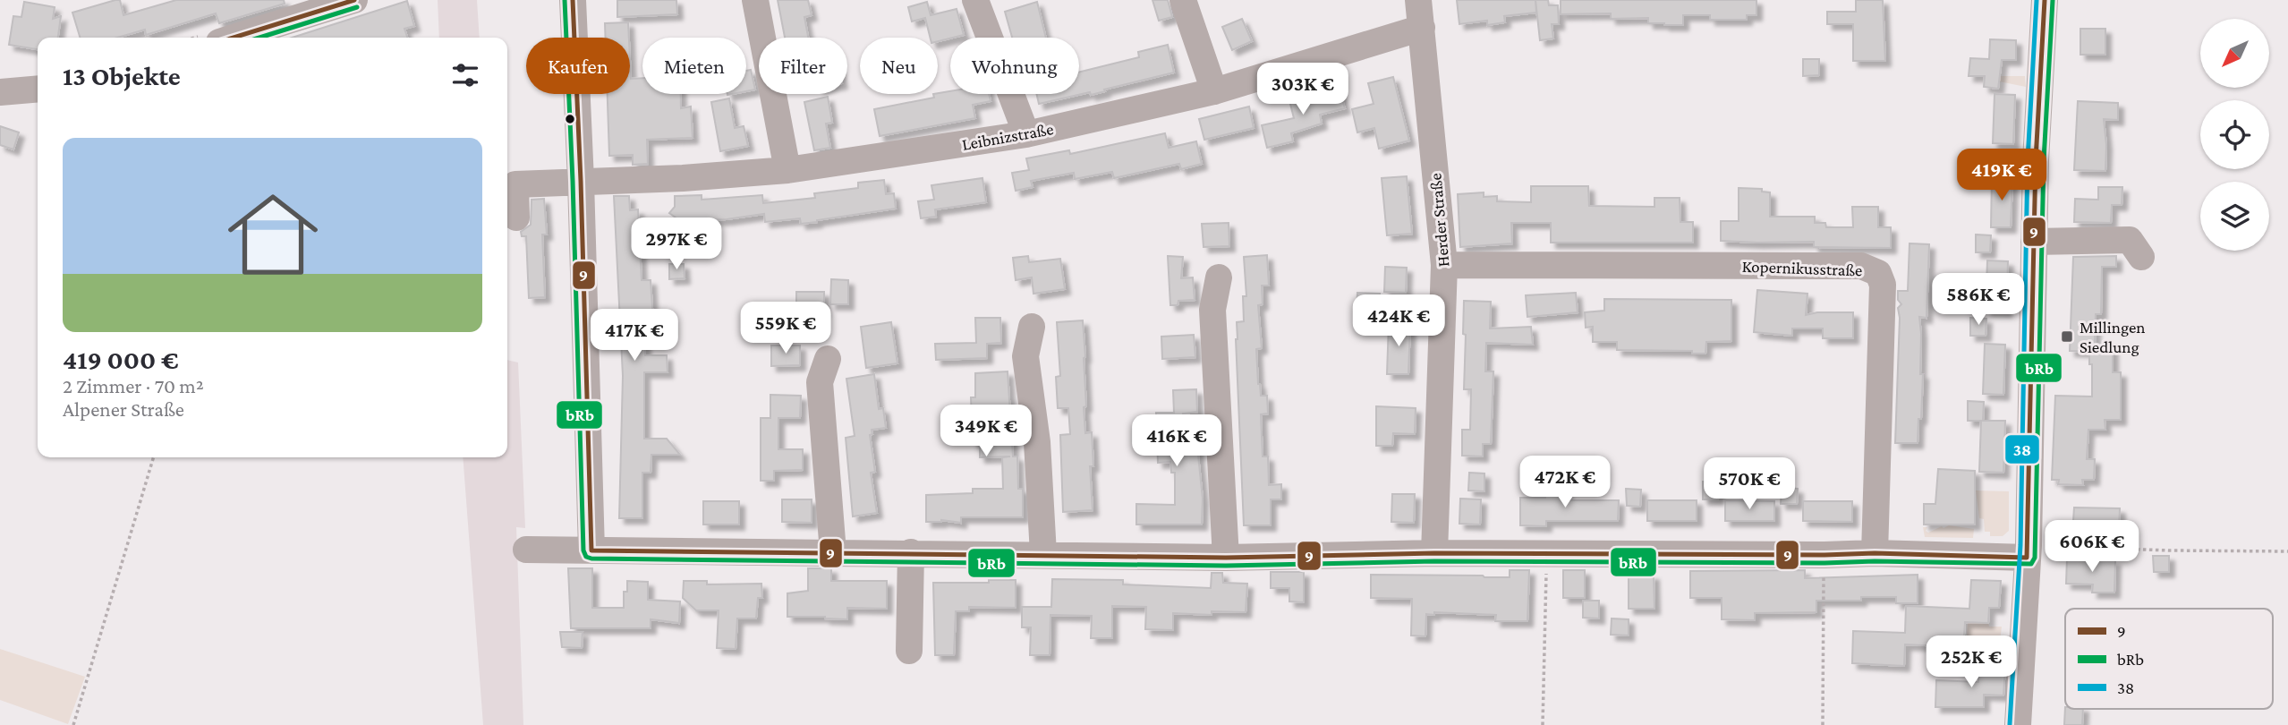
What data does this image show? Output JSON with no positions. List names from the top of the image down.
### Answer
{
  "streets": {
    "street": ["Leibnizstraße", "Herder Straße", "Kopernikusstraße"]
  },
  "crossings": [
    ["Leibnizstraße", "Herder Straße"],
    ["Herder Straße", "Kopernikusstraße"]
  ],
  "places": {
    "transit": ["Millingen Siedlung"]
  },
  "lines": ["transit line 9", "transit line bRb", "transit line 38"],
  "legend": ["9", "bRb", "38"],
  "north": "bottom left",
  "page": {
    "chip": [
      "Kaufen",
      "Mieten",
      "Filter",
      "Neu",
      "Wohnung"
    ],
    "heading": "13 Objekte",
    "price": [
      "303K €",
      "419K €",
      "297K €",
      "586K €",
      "424K €",
      "559K €",
      "417K €",
      "349K €",
      "416K €",
      "472K €",
      "570K €",
      "606K €",
      "252K €"
    ],
    "list": [
      {
        "name": "419 000 €",
        "note": "2 Zimmer · 70 m² · Alpener Straße"
      }
    ]
  }
}
